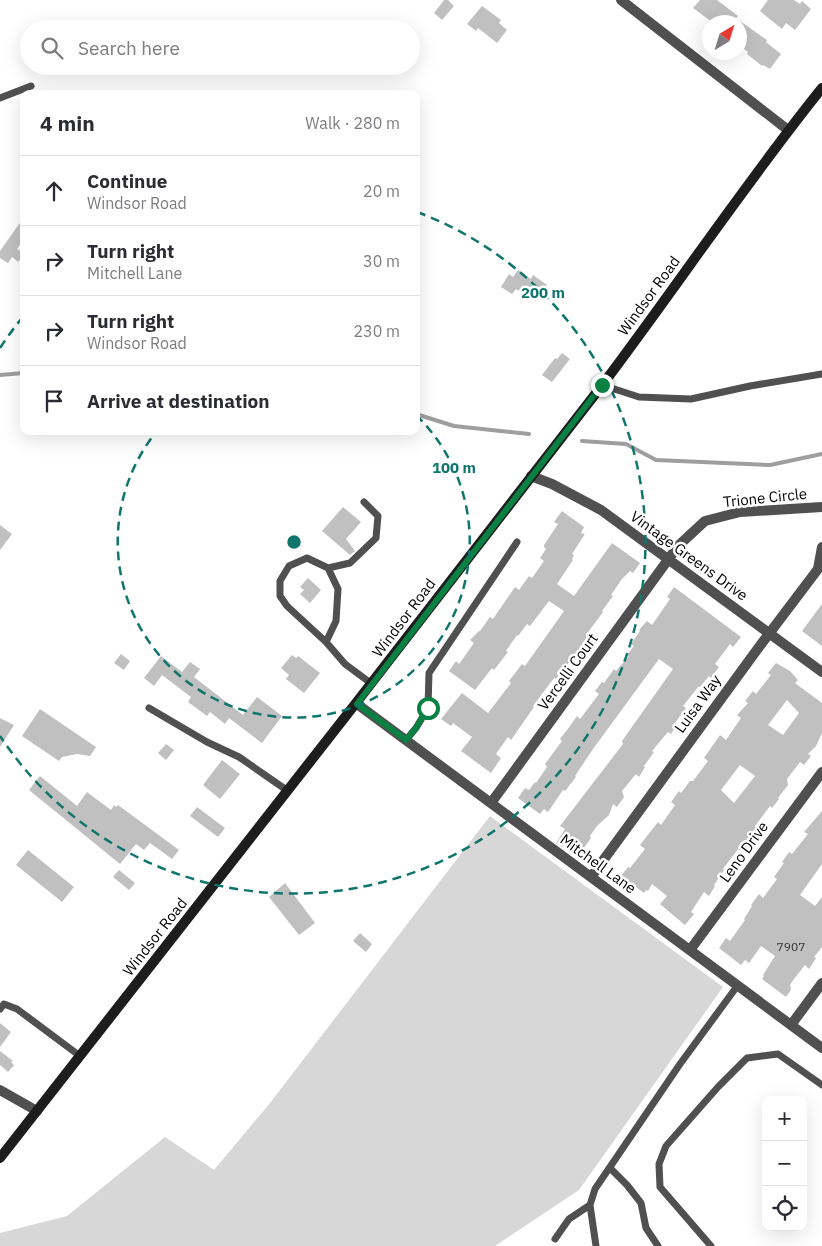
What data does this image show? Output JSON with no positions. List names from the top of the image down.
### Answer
{
  "streets": {
    "main road": ["Windsor Road"],
    "street": [
      "Trione Circle",
      "Vintage Greens Drive",
      "Vercelli Court",
      "Luisa Way",
      "Leno Drive",
      "Mitchell Lane"
    ]
  },
  "crossings": [
    ["Windsor Road", "Vintage Greens Drive"],
    ["Windsor Road", "Mitchell Lane"],
    ["Trione Circle", "Vintage Greens Drive"],
    ["Trione Circle", "Vercelli Court"],
    ["Vintage Greens Drive", "Vercelli Court"],
    ["Vintage Greens Drive", "Luisa Way"],
    ["Vercelli Court", "Mitchell Lane"],
    ["Luisa Way", "Mitchell Lane"],
    ["Leno Drive", "Mitchell Lane"]
  ],
  "house_numbers": ["7907"],
  "north": "top right",
  "page": {
    "search": "Search here",
    "heading": ["4 min", "Walk · 280 m"],
    "list": [
      ["Continue", "Windsor Road", "20 m"],
      ["Turn right", "Mitchell Lane", "30 m"],
      ["Turn right", "Windsor Road", "230 m"],
      "Arrive at destination"
    ],
    "map_buttons": ["+", "−"]
  },
  "rings": ["200 m", "100 m"]
}
